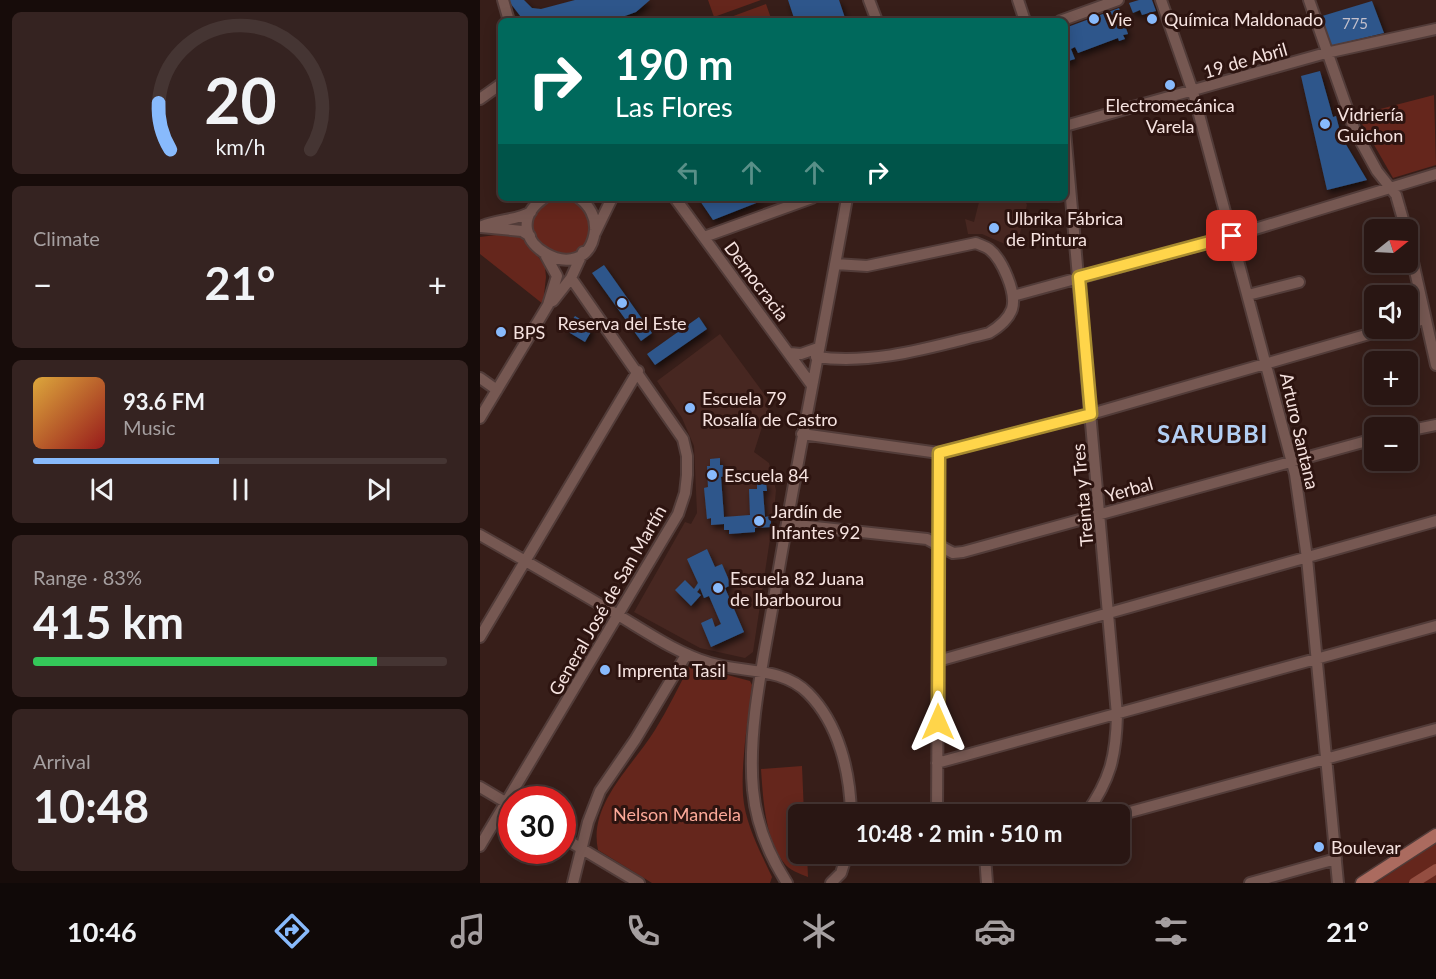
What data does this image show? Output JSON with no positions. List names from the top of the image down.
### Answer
{
  "streets": {
    "street": [
      "19 de Abril",
      "Democracia",
      "Arturo Santana",
      "Yerbal",
      "Treinta y Tres",
      "General José de San Martín"
    ]
  },
  "crossings": [
    ["19 de Abril", "Arturo Santana"],
    ["Arturo Santana", "Yerbal"],
    ["Yerbal", "Treinta y Tres"]
  ],
  "districts": ["SARUBBI"],
  "parks": ["Nelson Mandela"],
  "places": [
    "Vie",
    "Química Maldonado",
    "Electromecánica Varela",
    "Vidriería Guichon",
    "Ulbrika Fábrica de Pintura",
    "Reserva del Este",
    "BPS",
    "Escuela 79 Rosalía de Castro",
    "Escuela 84",
    "Jardín de Infantes 92",
    "Escuela 82 Juana de Ibarbourou",
    "Imprenta Tasil",
    "Boulevar"
  ],
  "house_numbers": ["775"],
  "north": "right",
  "page": {
    "turn": ["190 m", "Las Flores"],
    "tile": [
      "Climate",
      ["Range · 83%", "415 km"],
      ["Arrival", "10:48"]
    ],
    "map_buttons": ["+", "−"],
    "heat": ["−", "21°", "+"],
    "song": ["93.6 FM", "Music"],
    "limit": "30",
    "trip": "10:48 · 2 min · 510 m",
    "tabs": ["10:46", "21°"],
    "gauge": ["20", "km/h"]
  }
}
